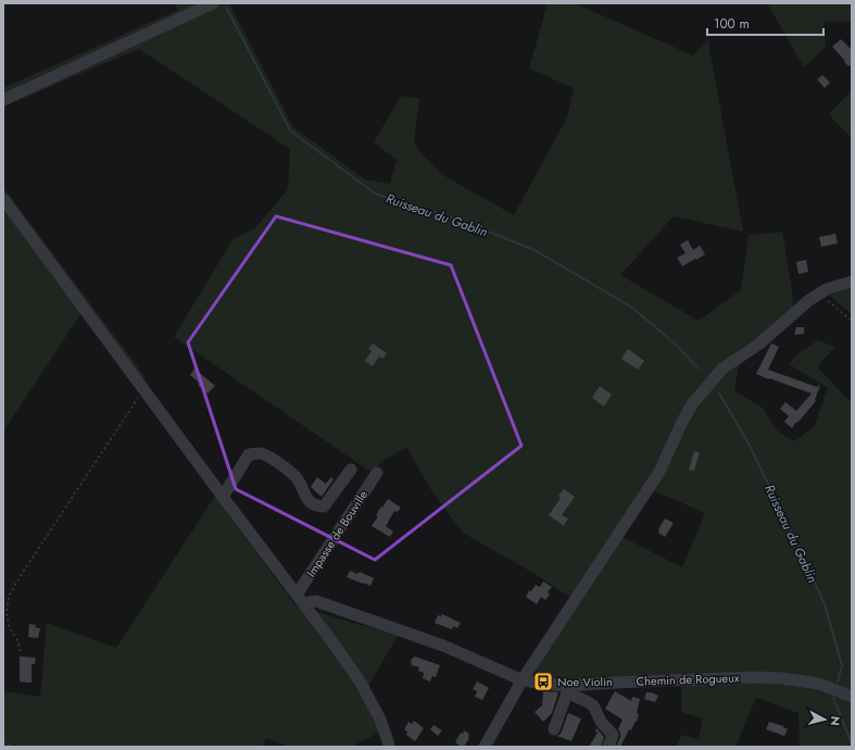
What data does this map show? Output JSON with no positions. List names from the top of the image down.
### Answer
{
  "streets": {
    "street": ["Impasse de Bouville", "Chemin de Rogueux"]
  },
  "water": ["Ruisseau du Gablin"],
  "places": {
    "bus stop": ["Noe Violin"]
  },
  "scale_bar": "100 m",
  "north": "right"
}
